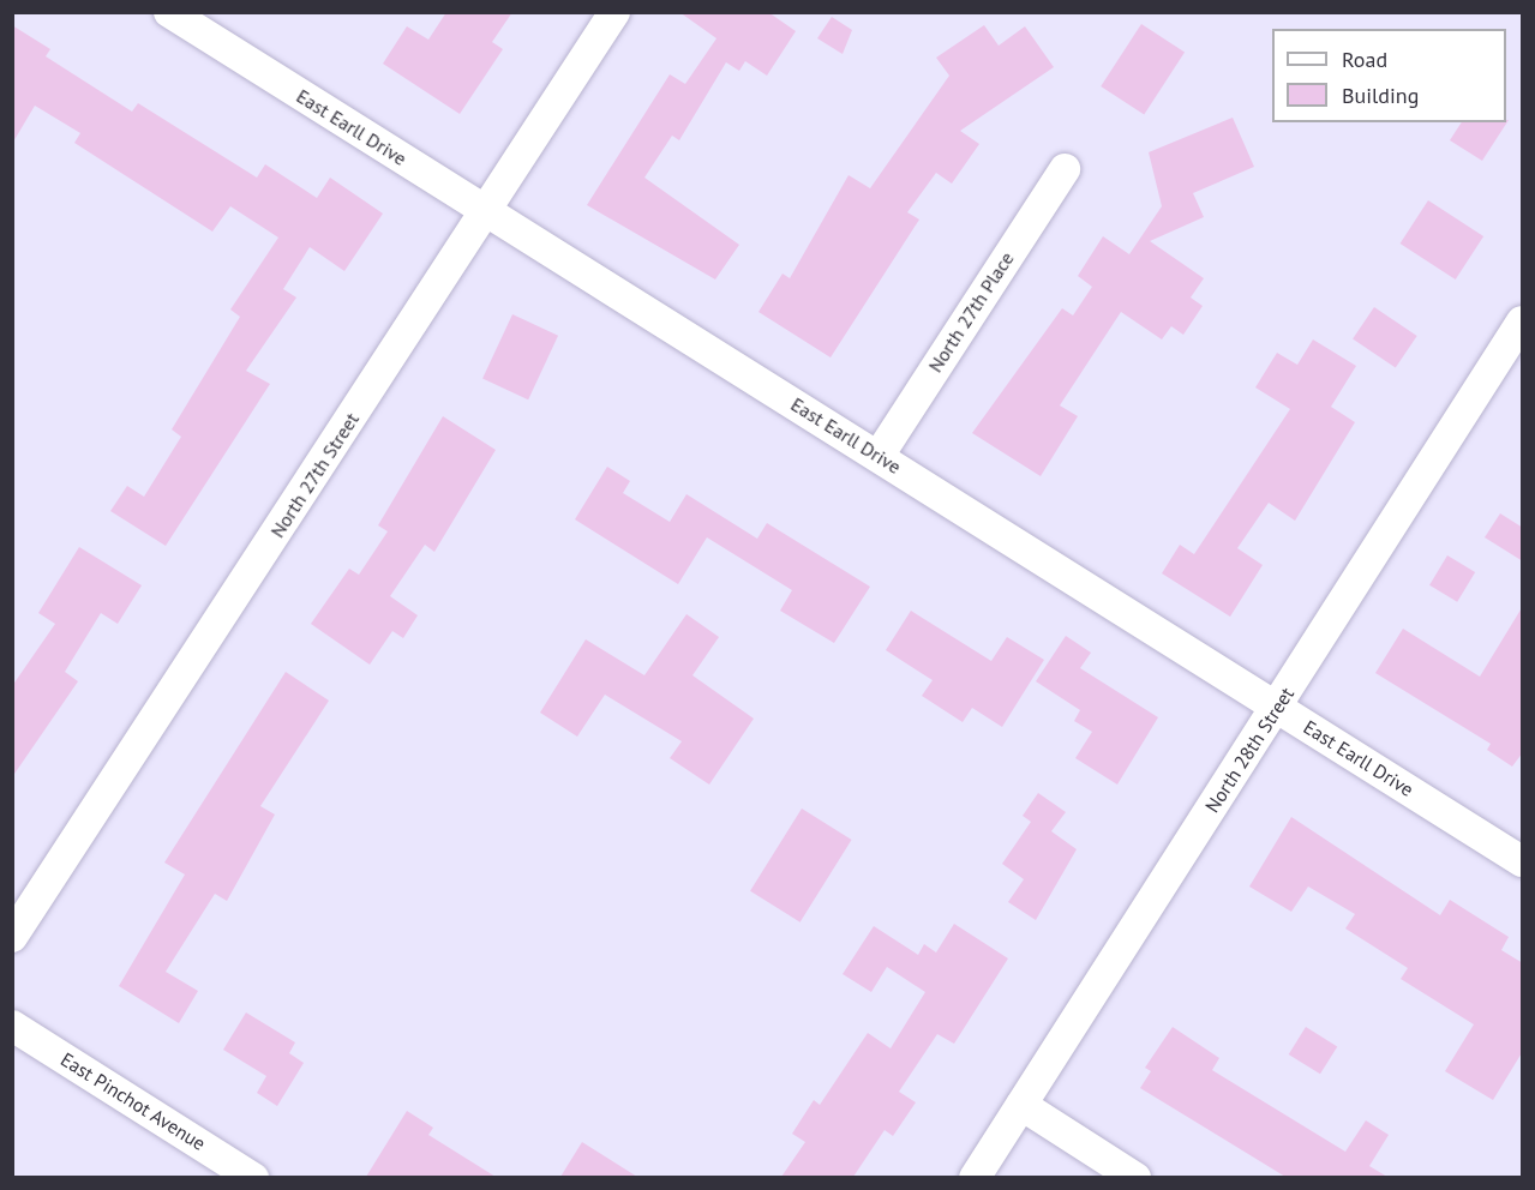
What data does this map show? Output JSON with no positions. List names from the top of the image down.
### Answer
{
  "streets": {
    "street": [
      "East Earll Drive",
      "North 27th Place",
      "North 27th Street",
      "North 28th Street",
      "East Pinchot Avenue"
    ]
  },
  "crossings": [
    ["East Earll Drive", "North 27th Place"],
    ["East Earll Drive", "North 27th Street"],
    ["East Earll Drive", "North 28th Street"]
  ],
  "legend": ["Road", "Building"]
}
